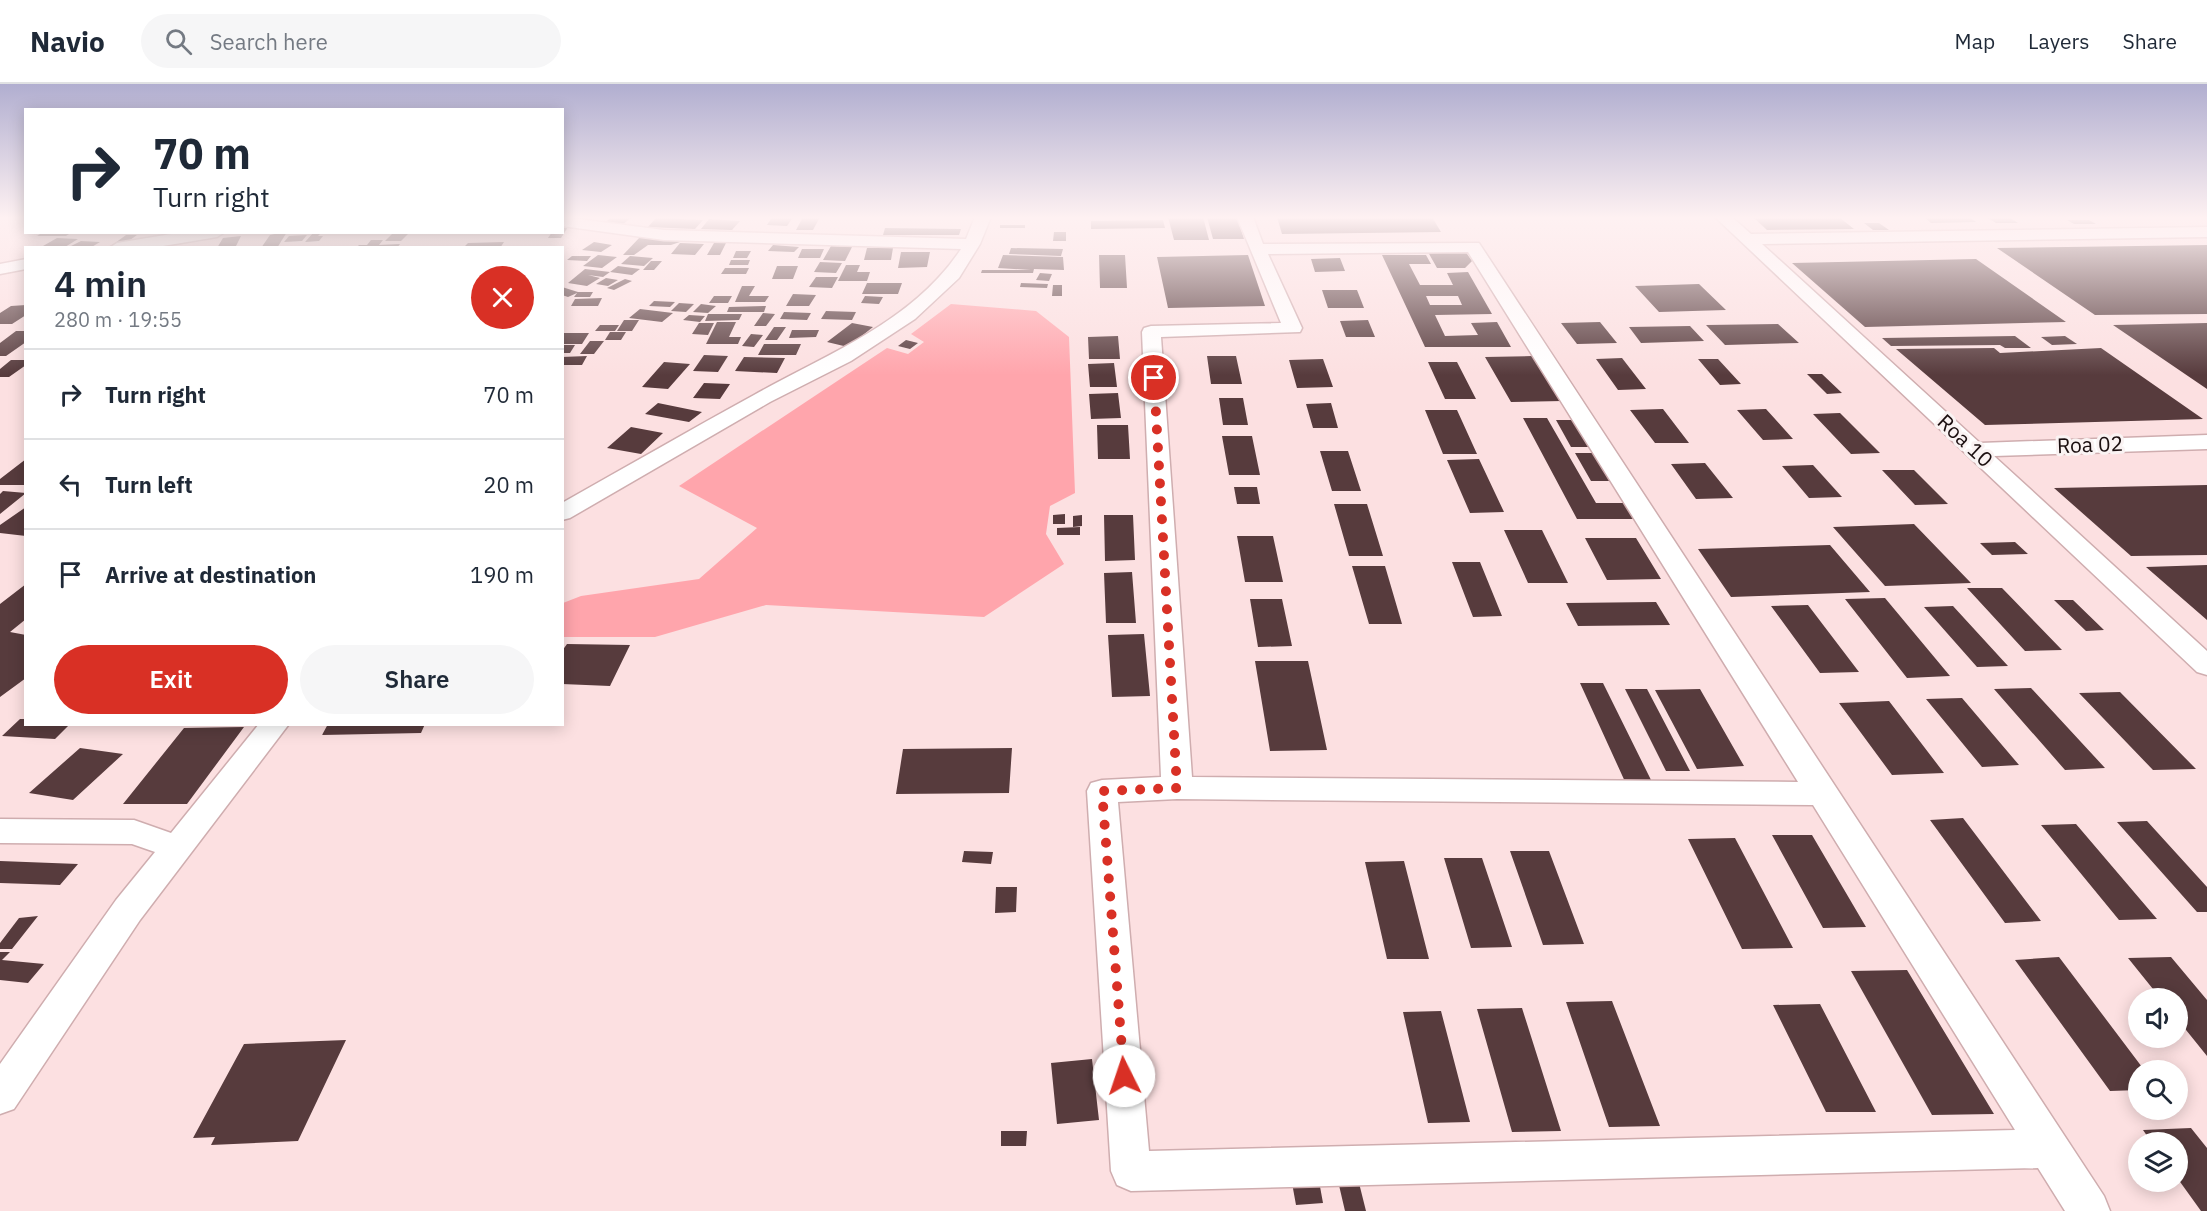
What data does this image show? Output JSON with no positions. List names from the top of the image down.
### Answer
{
  "streets": {
    "street": ["Roa 10", "Roa 02"]
  },
  "crossings": [
    ["Roa 10", "Roa 02"]
  ],
  "page": {
    "header": "Navio",
    "search": "Search here",
    "nav": ["Map", "Layers", "Share"],
    "turn": ["70 m", "Turn right"],
    "heading": ["4 min", "280 m · 19:55"],
    "list": [
      {
        "name": "Turn right",
        "value": "70 m"
      },
      {
        "name": "Turn left",
        "value": "20 m"
      },
      {
        "name": "Arrive at destination",
        "value": "190 m"
      }
    ],
    "buttons": ["Exit", "Share"]
  }
}
